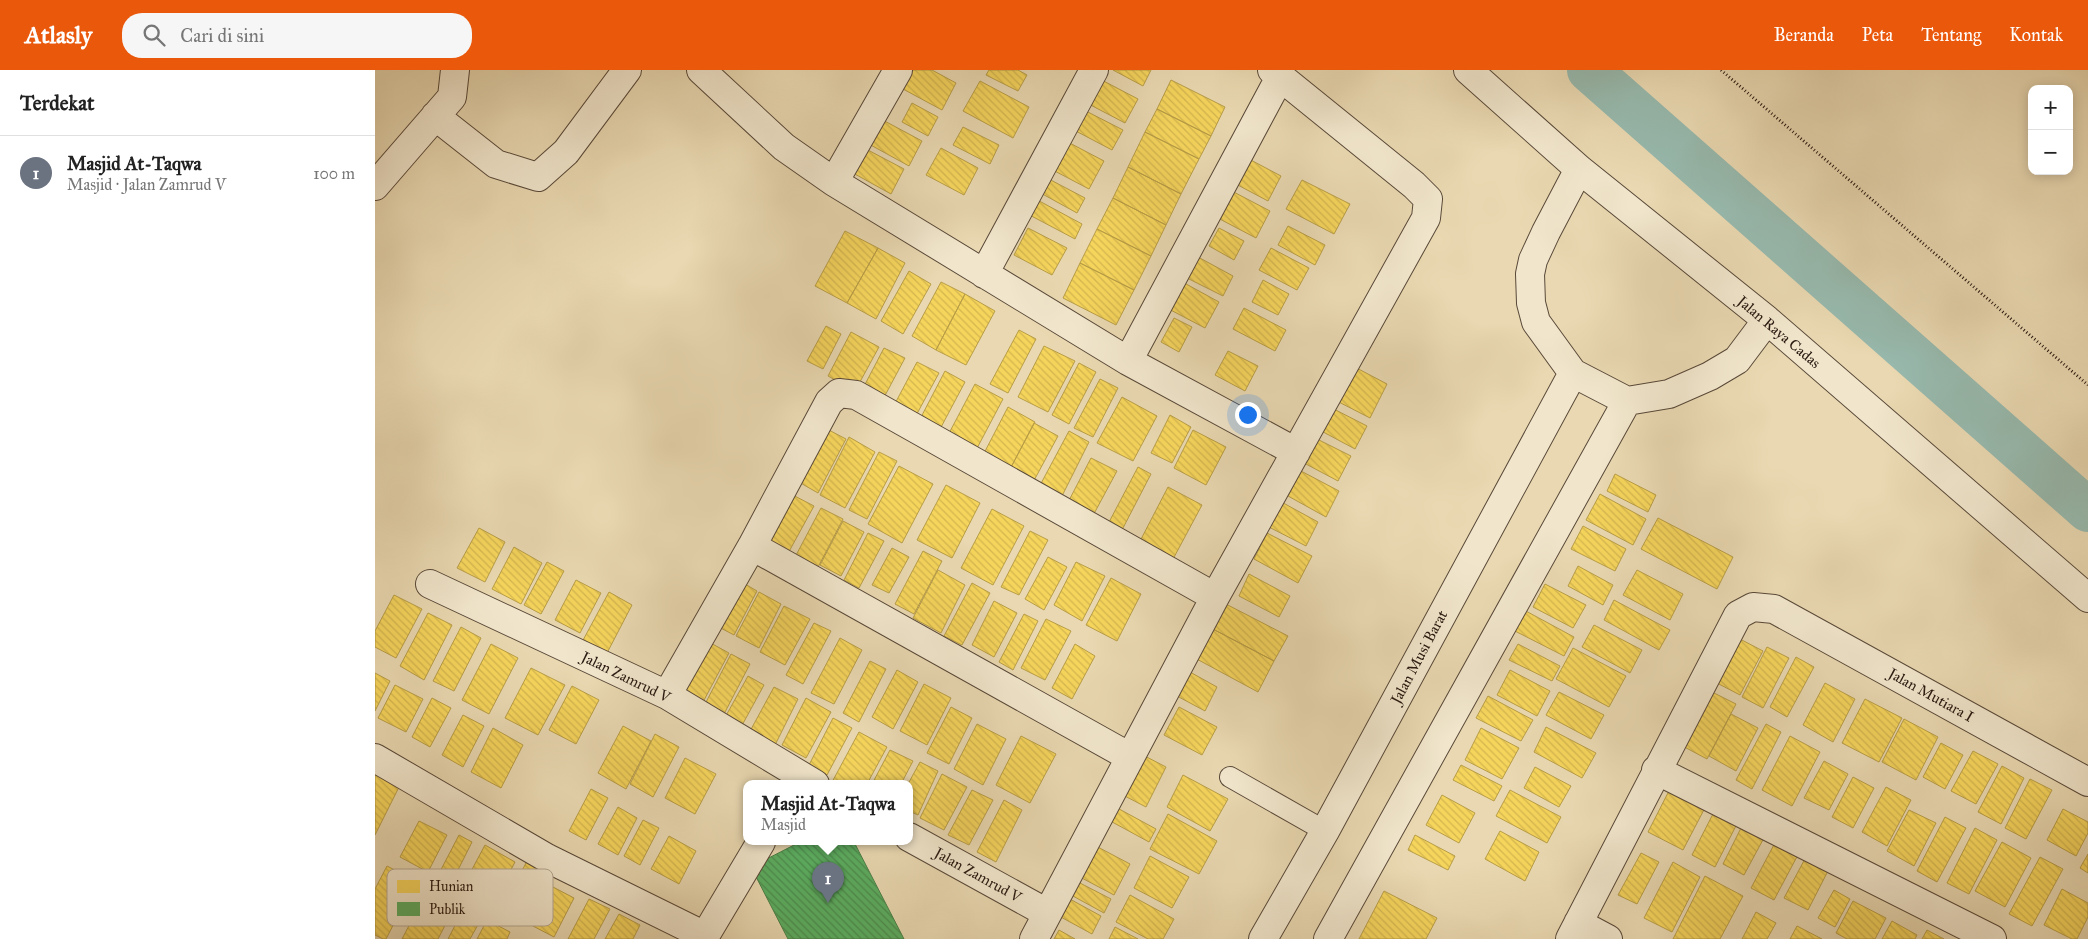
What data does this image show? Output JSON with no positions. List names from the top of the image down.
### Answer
{
  "streets": {
    "street": [
      "Jalan Raya Cadas",
      "Jalan Musi Barat",
      "Jalan Zamrud V",
      "Jalan Mutiara I"
    ]
  },
  "legend": ["Hunian", "Publik"],
  "page": {
    "header": "Atlasly",
    "search": "Cari di sini",
    "nav": [
      "Beranda",
      "Peta",
      "Tentang",
      "Kontak"
    ],
    "heading": "Terdekat",
    "map_buttons": ["+", "−"],
    "list": [
      {
        "mark": "1",
        "name": "Masjid At-Taqwa",
        "note": "Masjid · Jalan Zamrud V",
        "value": "100 m"
      }
    ],
    "popup": ["Masjid At-Taqwa", "Masjid"],
    "pins": "1"
  }
}
